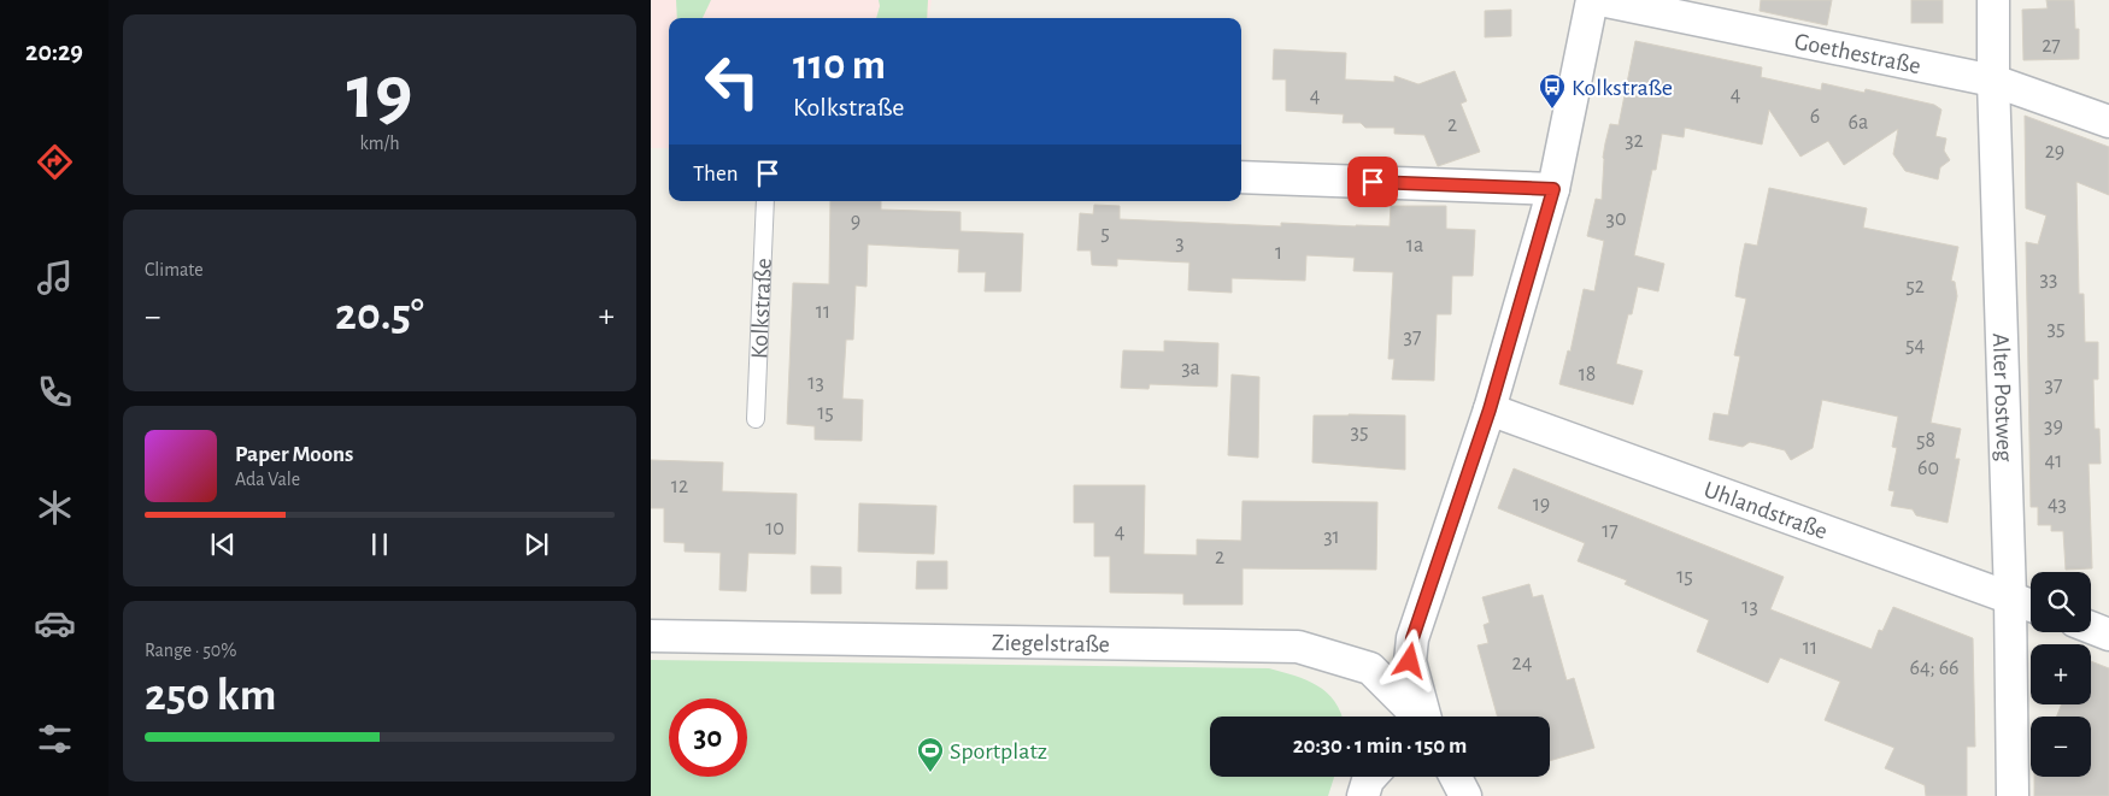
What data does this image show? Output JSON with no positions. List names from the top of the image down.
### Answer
{
  "streets": {
    "street": [
      "Goethestraße",
      "Alter Postweg",
      "Uhlandstraße",
      "Ziegelstraße"
    ],
    "lane": ["Kolkstraße"]
  },
  "crossings": [
    ["Goethestraße", "Alter Postweg"],
    ["Alter Postweg", "Uhlandstraße"]
  ],
  "places": {
    "bus stop": ["Kolkstraße"],
    "sports": ["Sportplatz"]
  },
  "house_numbers": [
    "27",
    "4",
    "4",
    "6",
    "6a",
    "2",
    "32",
    "29",
    "30",
    "9",
    "5",
    "3",
    "1a",
    "1",
    "33",
    "52",
    "11",
    "35",
    "37",
    "54",
    "3a",
    "18",
    "13",
    "37",
    "15",
    "39",
    "35",
    "58",
    "41",
    "60",
    "12",
    "19",
    "43",
    "10",
    "17",
    "4",
    "31",
    "2",
    "15",
    "13",
    "11",
    "24",
    "64; 66"
  ],
  "page": {
    "tabs": "20:29",
    "tile": [
      ["19", "km/h"],
      "Climate",
      ["Range · 50%", "250 km"]
    ],
    "turn": ["110 m", "Kolkstraße"],
    "then": "Then",
    "heat": ["−", "20.5°", "+"],
    "song": ["Paper Moons", "Ada Vale"],
    "map_buttons": ["+", "−"],
    "limit": "30",
    "trip": "20:30 · 1 min · 150 m"
  }
}
